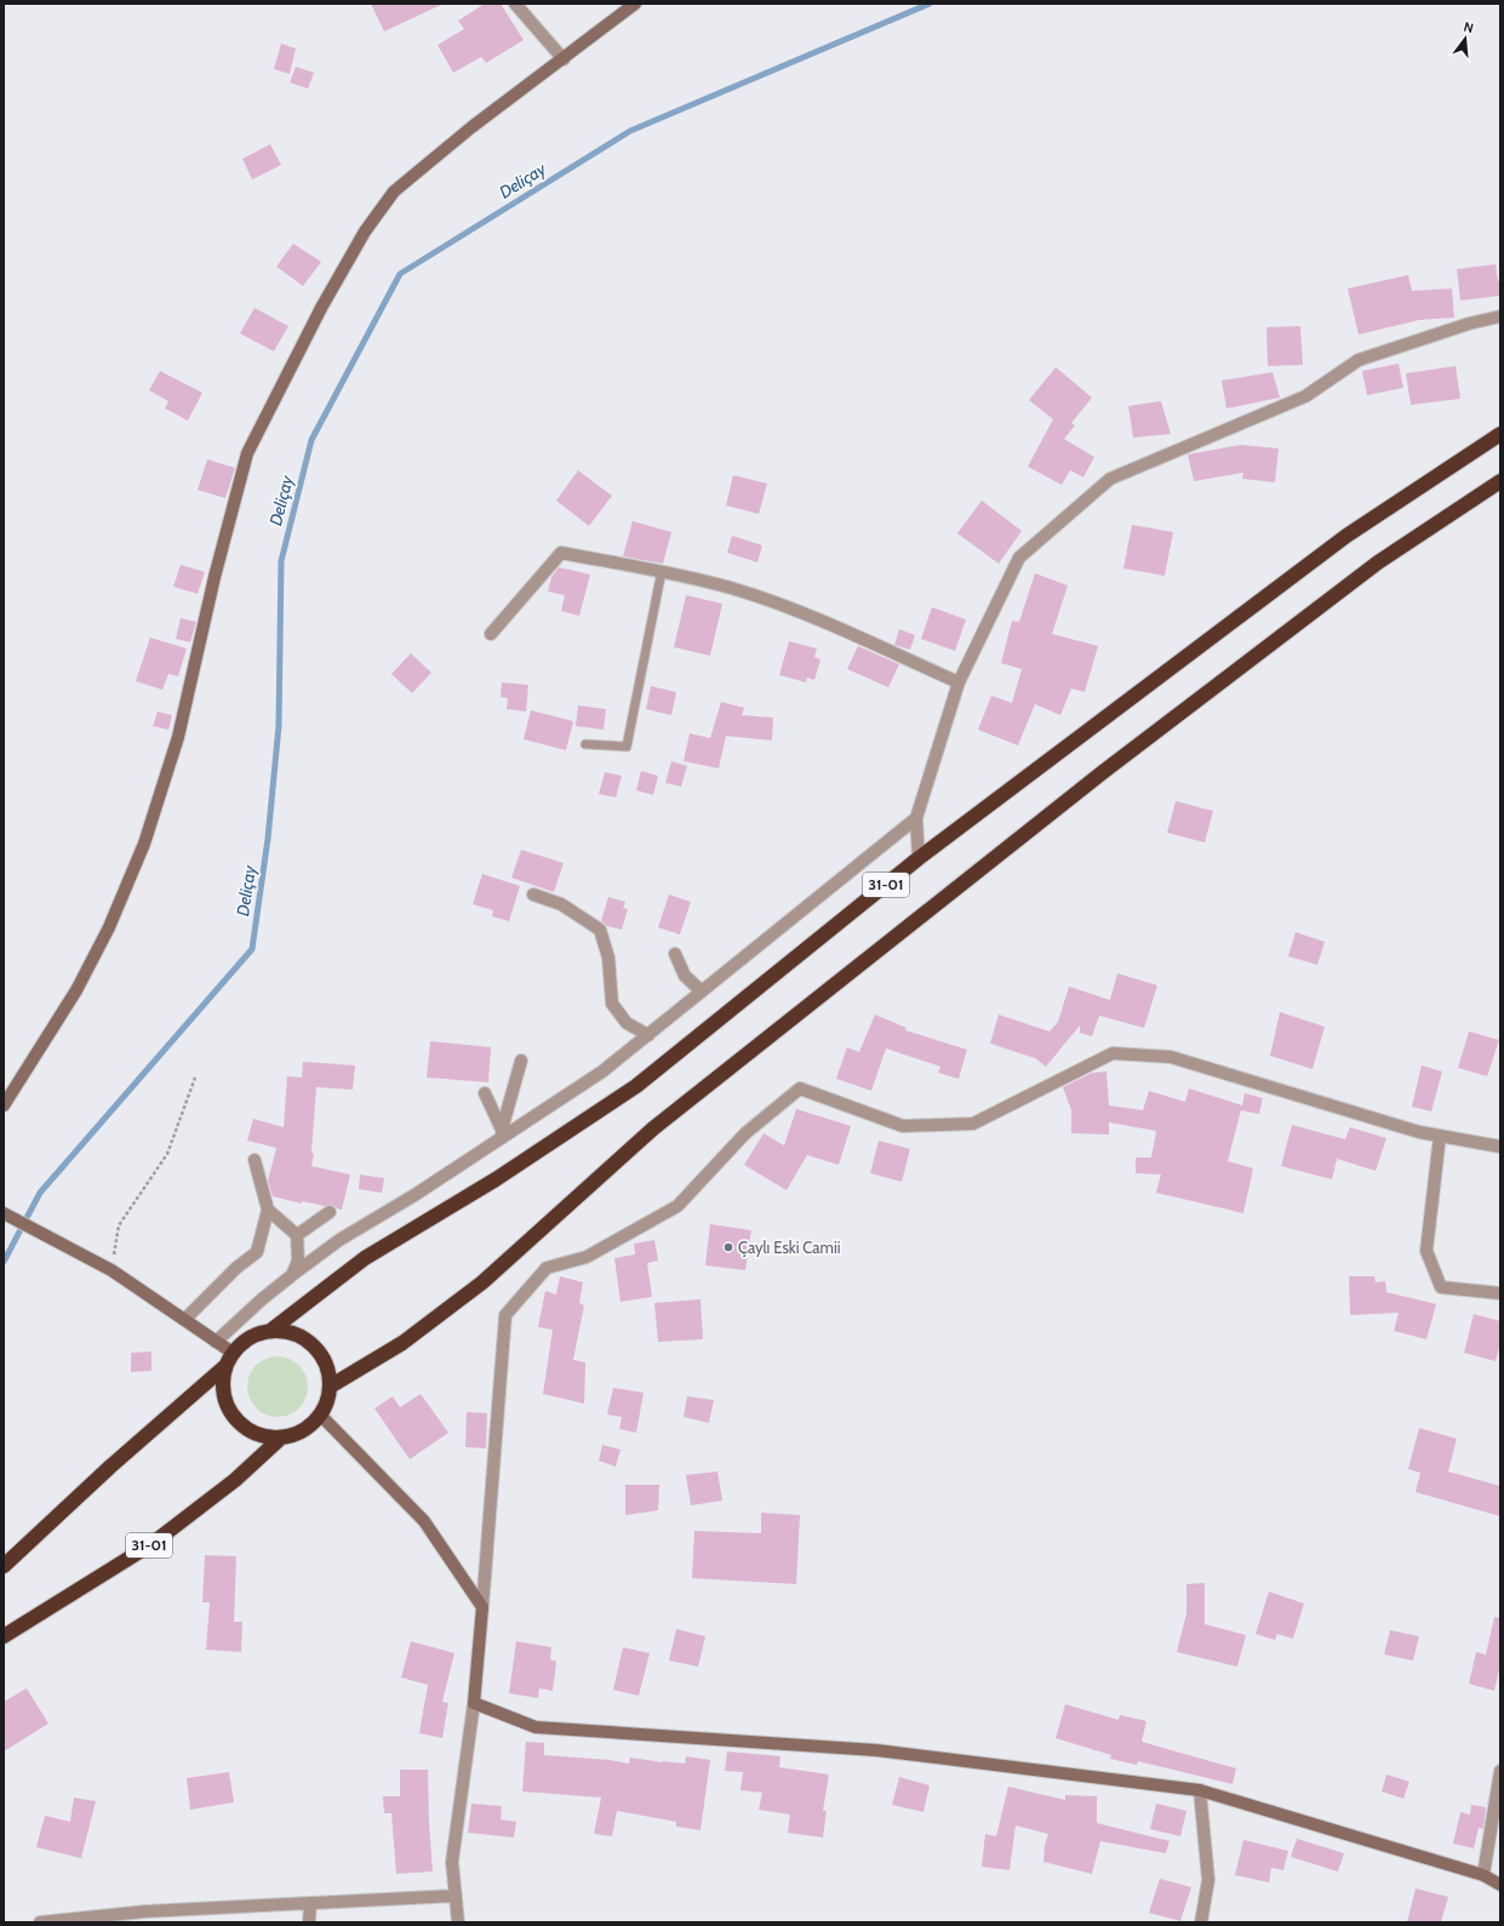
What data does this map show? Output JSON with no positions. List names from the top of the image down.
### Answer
{
  "streets": {
    "highway": ["31-01"]
  },
  "water": ["Deliçay"],
  "places": ["Çaylı Eski Camii"],
  "north": "top"
}
